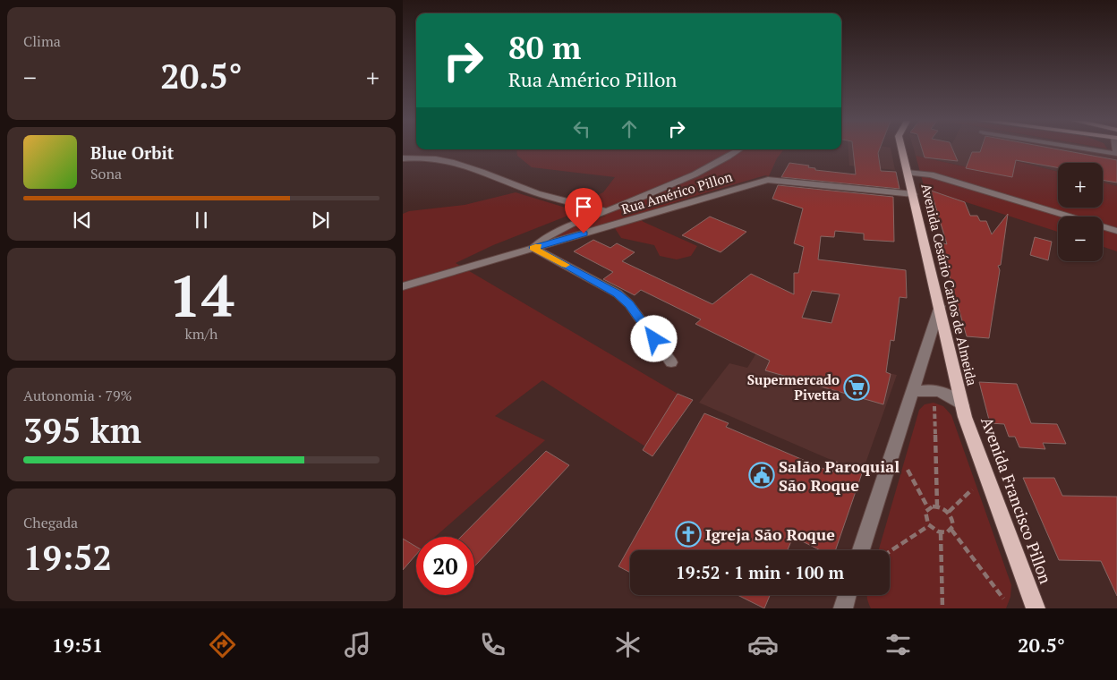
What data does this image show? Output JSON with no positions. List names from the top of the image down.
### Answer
{
  "streets": {
    "main road": ["Avenida Cesário Carlos de Almeida", "Avenida Francisco Pillon"],
    "street": ["Rua Américo Pillon"]
  },
  "crossings": [
    ["Rua Américo Pillon", "Avenida Cesário Carlos de Almeida"],
    ["Avenida Cesário Carlos de Almeida", "Avenida Francisco Pillon"]
  ],
  "places": {
    "supermarket": ["Supermercado Pivetta"],
    "public building": ["Salão Paroquial São Roque"],
    "church": ["Igreja São Roque"]
  },
  "page": {
    "tile": [
      "Clima",
      ["14", "km/h"],
      ["Autonomia · 79%", "395 km"],
      ["Chegada", "19:52"]
    ],
    "turn": ["80 m", "Rua Américo Pillon"],
    "heat": ["−", "20.5°", "+"],
    "song": ["Blue Orbit", "Sona"],
    "map_buttons": ["+", "−"],
    "limit": "20",
    "trip": "19:52 · 1 min · 100 m",
    "tabs": ["19:51", "20.5°"]
  }
}
